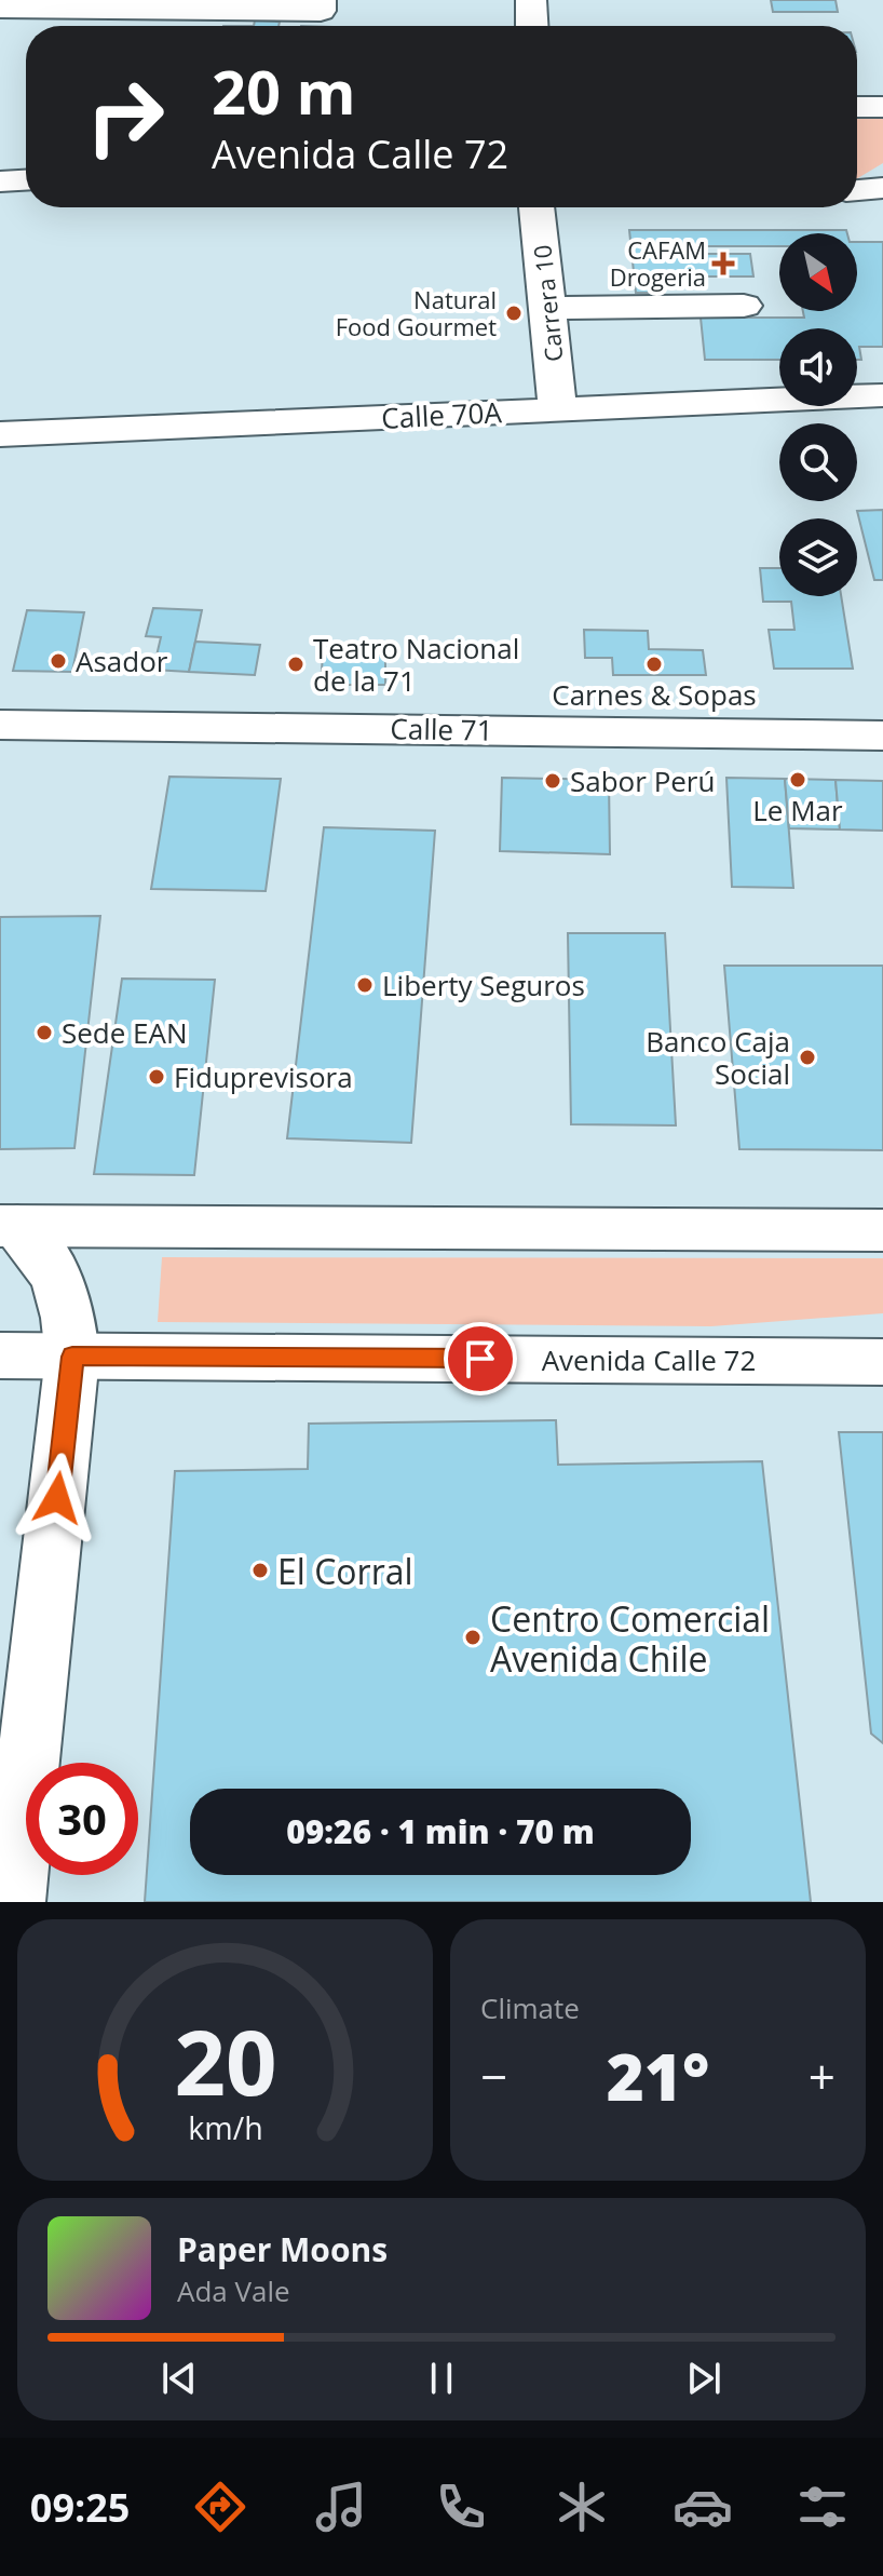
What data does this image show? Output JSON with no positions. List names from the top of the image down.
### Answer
{
  "streets": {
    "street": [
      "Carrera 10",
      "Calle 70A",
      "Calle 71",
      "Avenida Calle 72"
    ]
  },
  "crossings": [
    ["Carrera 10", "Calle 70A"]
  ],
  "places": {
    "health": ["CAFAM Drogeria"],
    "other": [
      "Natural Food Gourmet",
      "Asador",
      "Teatro Nacional de la 71",
      "Carnes & Sopas",
      "Le Mar",
      "Sabor Perú",
      "Liberty Seguros",
      "Sede EAN",
      "Banco Caja Social",
      "Fiduprevisora",
      "El Corral",
      "Centro Comercial Avenida Chile"
    ]
  },
  "north": "bottom right",
  "page": {
    "turn": ["20 m", "Avenida Calle 72"],
    "limit": "30",
    "trip": "09:26 · 1 min · 70 m",
    "tile": "Climate",
    "heat": ["−", "21°", "+"],
    "song": ["Paper Moons", "Ada Vale"],
    "tabs": "09:25",
    "gauge": ["20", "km/h"]
  }
}
